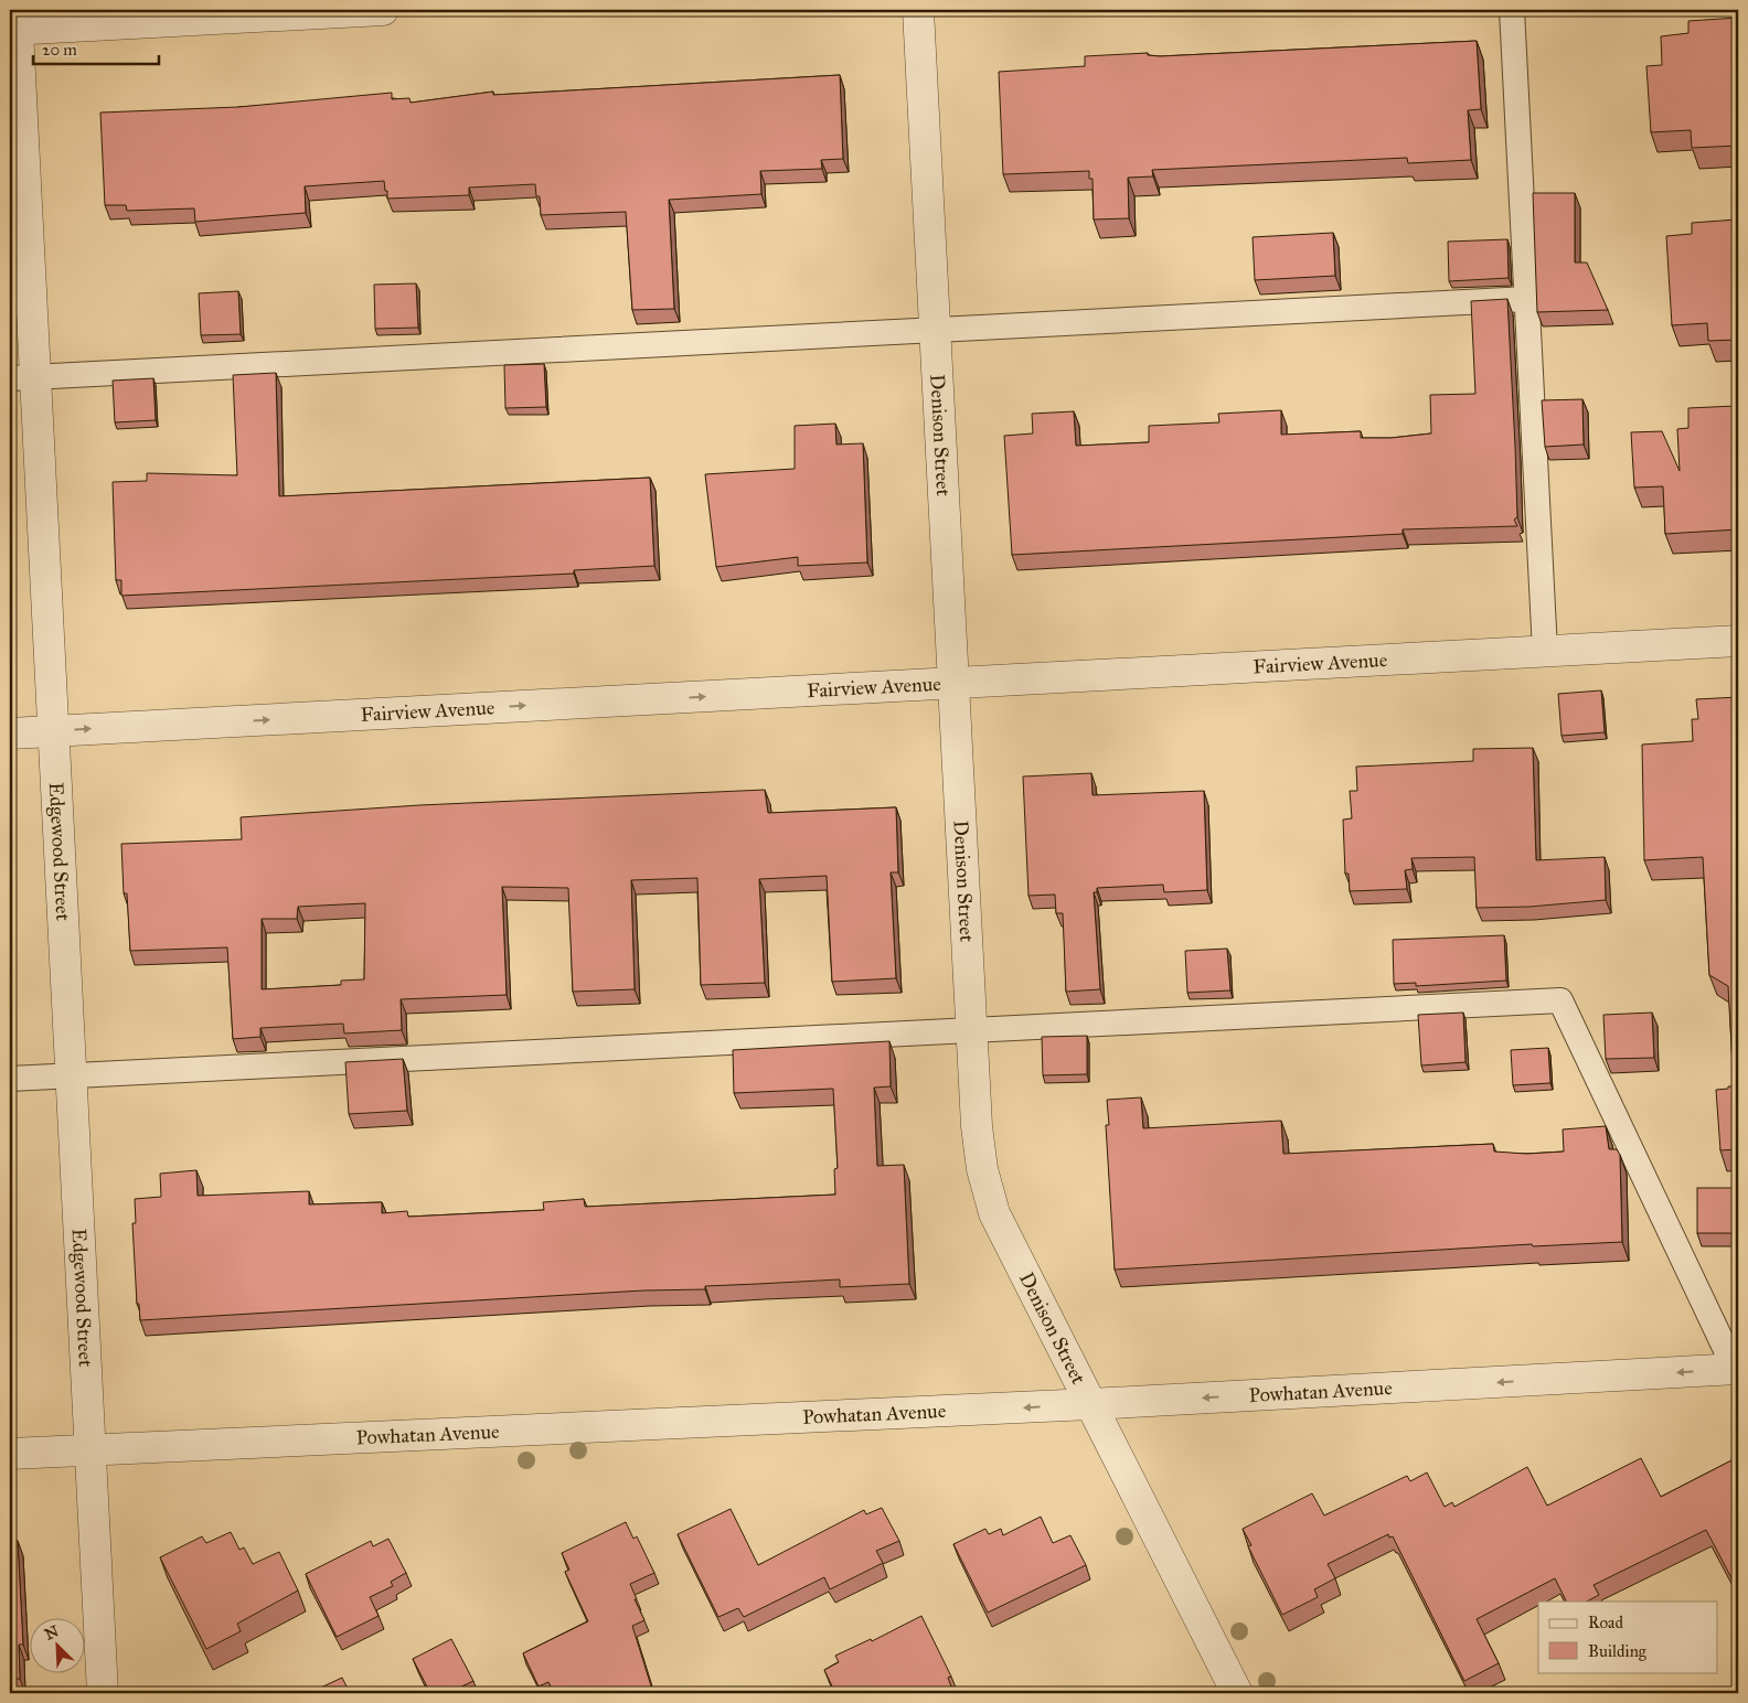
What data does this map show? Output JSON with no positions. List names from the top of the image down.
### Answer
{
  "streets": {
    "street": [
      "Denison Street",
      "Fairview Avenue",
      "Edgewood Street",
      "Powhatan Avenue"
    ]
  },
  "crossings": [
    ["Denison Street", "Fairview Avenue"],
    ["Denison Street", "Powhatan Avenue"],
    ["Fairview Avenue", "Edgewood Street"],
    ["Edgewood Street", "Powhatan Avenue"]
  ],
  "one_way": ["Fairview Avenue", "Powhatan Avenue"],
  "legend": ["Road", "Building"],
  "scale_bar": "20 m",
  "north": "top left"
}
